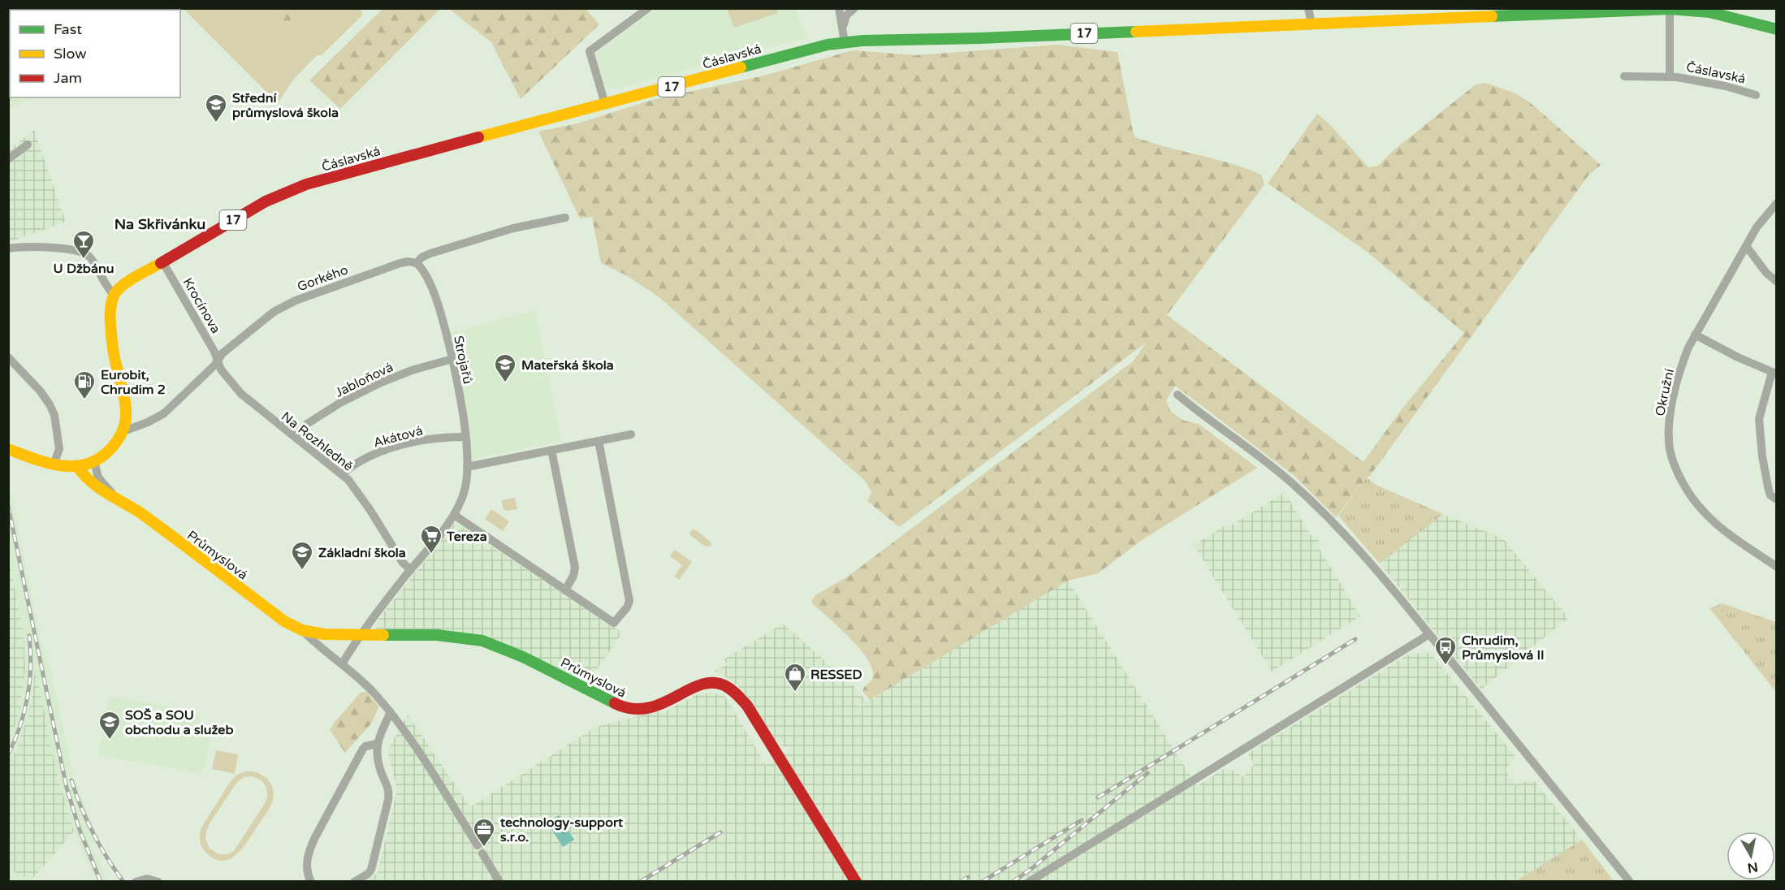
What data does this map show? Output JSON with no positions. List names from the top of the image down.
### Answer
{
  "streets": {
    "main road": ["17", "Čáslavská", "Průmyslová"],
    "street": [
      "Gorkého",
      "Krocínova",
      "Strojařů",
      "Jabloňová",
      "Okružní",
      "Akátová",
      "Na Rozhledně"
    ]
  },
  "crossings": [
    ["Čáslavská", "Krocínova"],
    ["Gorkého", "Krocínova"],
    ["Gorkého", "Strojařů"],
    ["Gorkého", "Na Rozhledně"],
    ["Krocínova", "Na Rozhledně"],
    ["Strojařů", "Jabloňová"],
    ["Strojařů", "Akátová"],
    ["Strojařů", "Na Rozhledně"],
    ["Strojařů", "Průmyslová"],
    ["Jabloňová", "Na Rozhledně"],
    ["Akátová", "Na Rozhledně"]
  ],
  "districts": ["Na Skřivánku"],
  "places": {
    "school or university": [
      "Střední průmyslová škola",
      "Mateřská škola",
      "Základní škola",
      "SOŠ a SOU obchodu a služeb"
    ],
    "bar": ["U Džbánu"],
    "fuel station": ["Eurobit, Chrudim 2"],
    "supermarket": ["Tereza"],
    "bus stop": ["Chrudim, Průmyslová II"],
    "shop": ["RESSED"],
    "office": ["technology-support s.r.o."]
  },
  "legend": ["Fast", "Slow", "Jam"],
  "north": "bottom"
}
